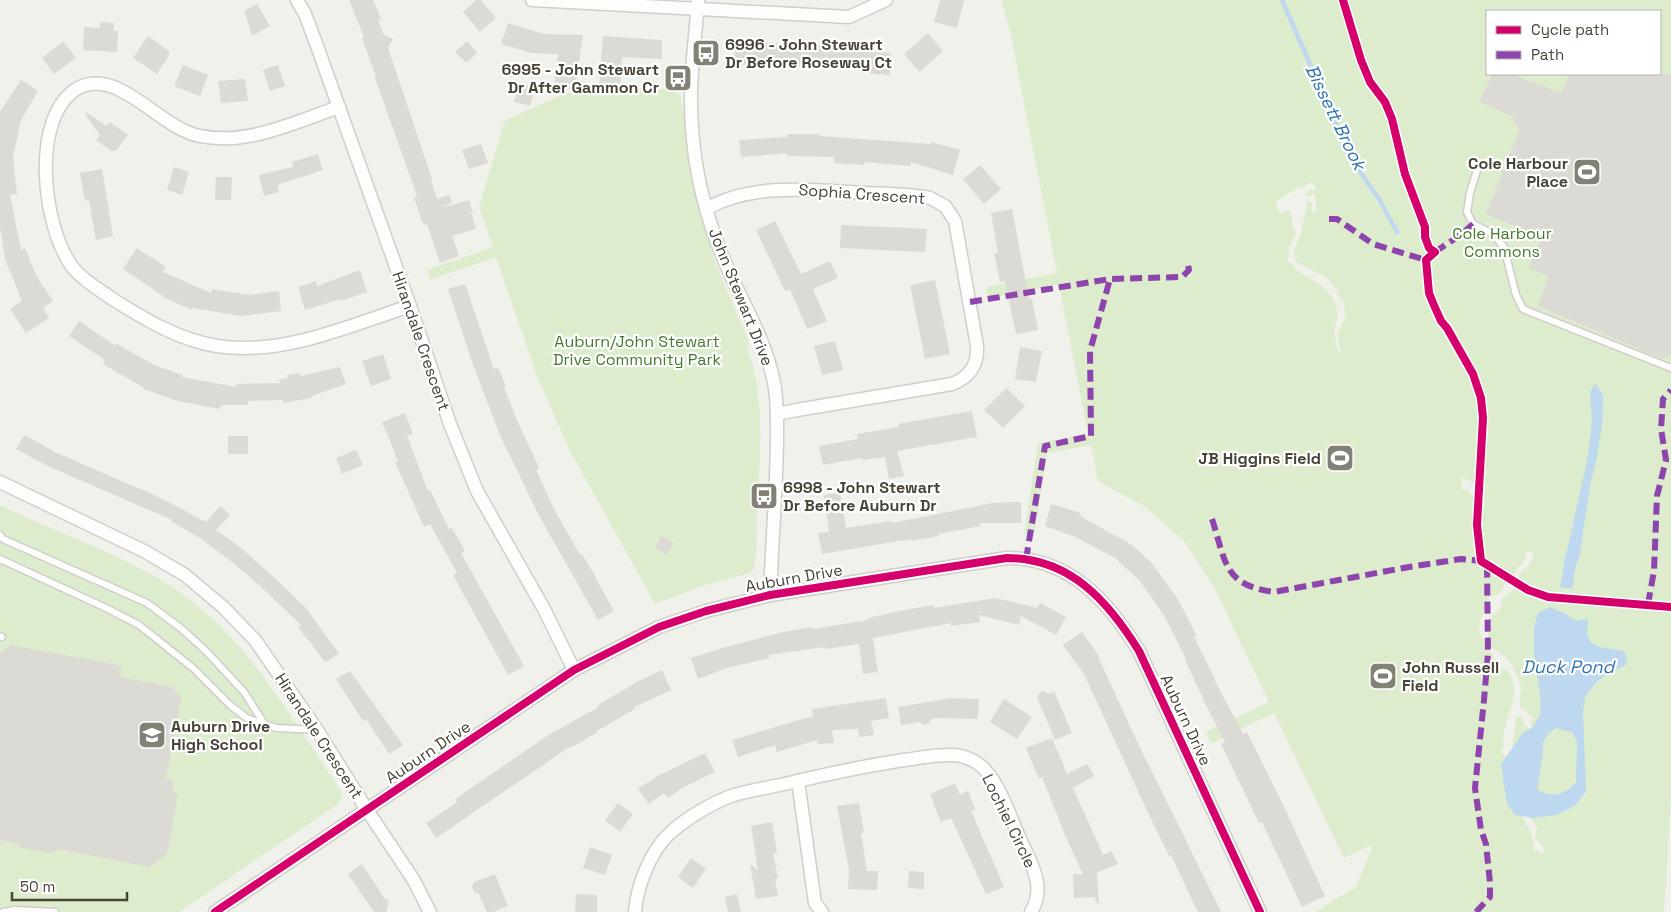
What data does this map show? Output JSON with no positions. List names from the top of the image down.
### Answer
{
  "streets": {
    "street": [
      "Sophia Crescent",
      "John Stewart Drive",
      "Hirandale Crescent",
      "Auburn Drive",
      "Lochiel Circle"
    ]
  },
  "crossings": [
    ["Sophia Crescent", "John Stewart Drive"],
    ["John Stewart Drive", "Auburn Drive"],
    ["Hirandale Crescent", "Auburn Drive"]
  ],
  "water": ["Bissett Brook", "Duck Pond"],
  "parks": ["Cole Harbour Commons", "Auburn/John Stewart Drive Community Park"],
  "places": {
    "bus stop": ["6996 - John Stewart Dr Before Roseway Ct", "6995 - John Stewart Dr After Gammon Cr", "6998 - John Stewart Dr Before Auburn Dr"],
    "sports": ["Cole Harbour Place", "JB Higgins Field", "John Russell Field"],
    "school or university": ["Auburn Drive High School"]
  },
  "legend": ["Cycle path", "Path"],
  "scale_bar": "50 m"
}
